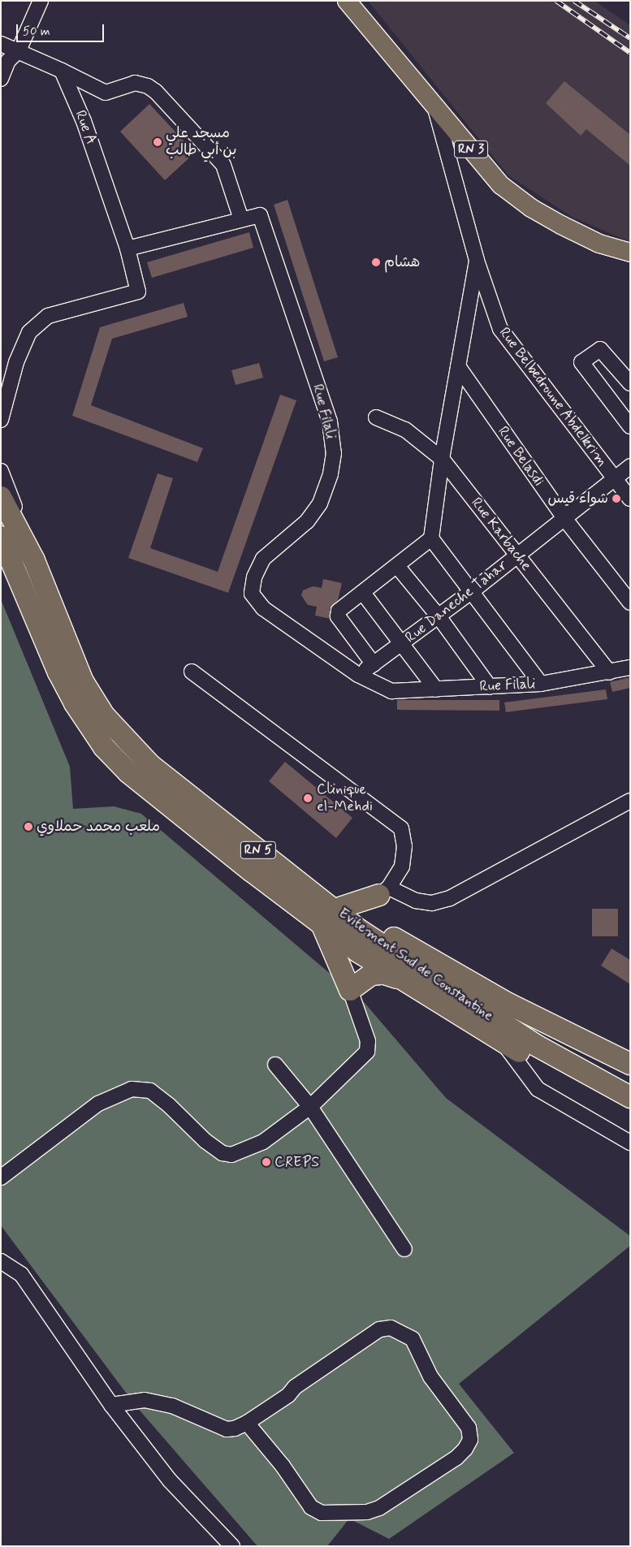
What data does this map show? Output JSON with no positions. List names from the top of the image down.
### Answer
{
  "streets": {
    "highway": ["RN 5", "Evitement Sud de Constantine"],
    "main road": ["RN 3"],
    "street": [
      "Rue A",
      "Rue Belbedroune Abdelkrim",
      "Rue Filali",
      "Rue Belasdi",
      "Rue Karbache",
      "Rue Daneche Tahar"
    ]
  },
  "crossings": [
    ["Rue A", "Rue Filali"],
    ["RN 3", "Rue Belbedroune Abdelkrim"],
    ["Rue Belbedroune Abdelkrim", "Rue Daneche Tahar"],
    ["Rue Filali", "Rue Karbache"],
    ["Rue Filali", "Rue Daneche Tahar"],
    ["Rue Belasdi", "Rue Daneche Tahar"],
    ["Rue Karbache", "Rue Daneche Tahar"]
  ],
  "places": [
    "مسجد علي بن أبي طالب",
    "هشام",
    "شواء قيس",
    "Clinique el-Mehdi",
    "ملعب محمد حملاوي",
    "CREPS"
  ],
  "scale_bar": "50 m"
}
